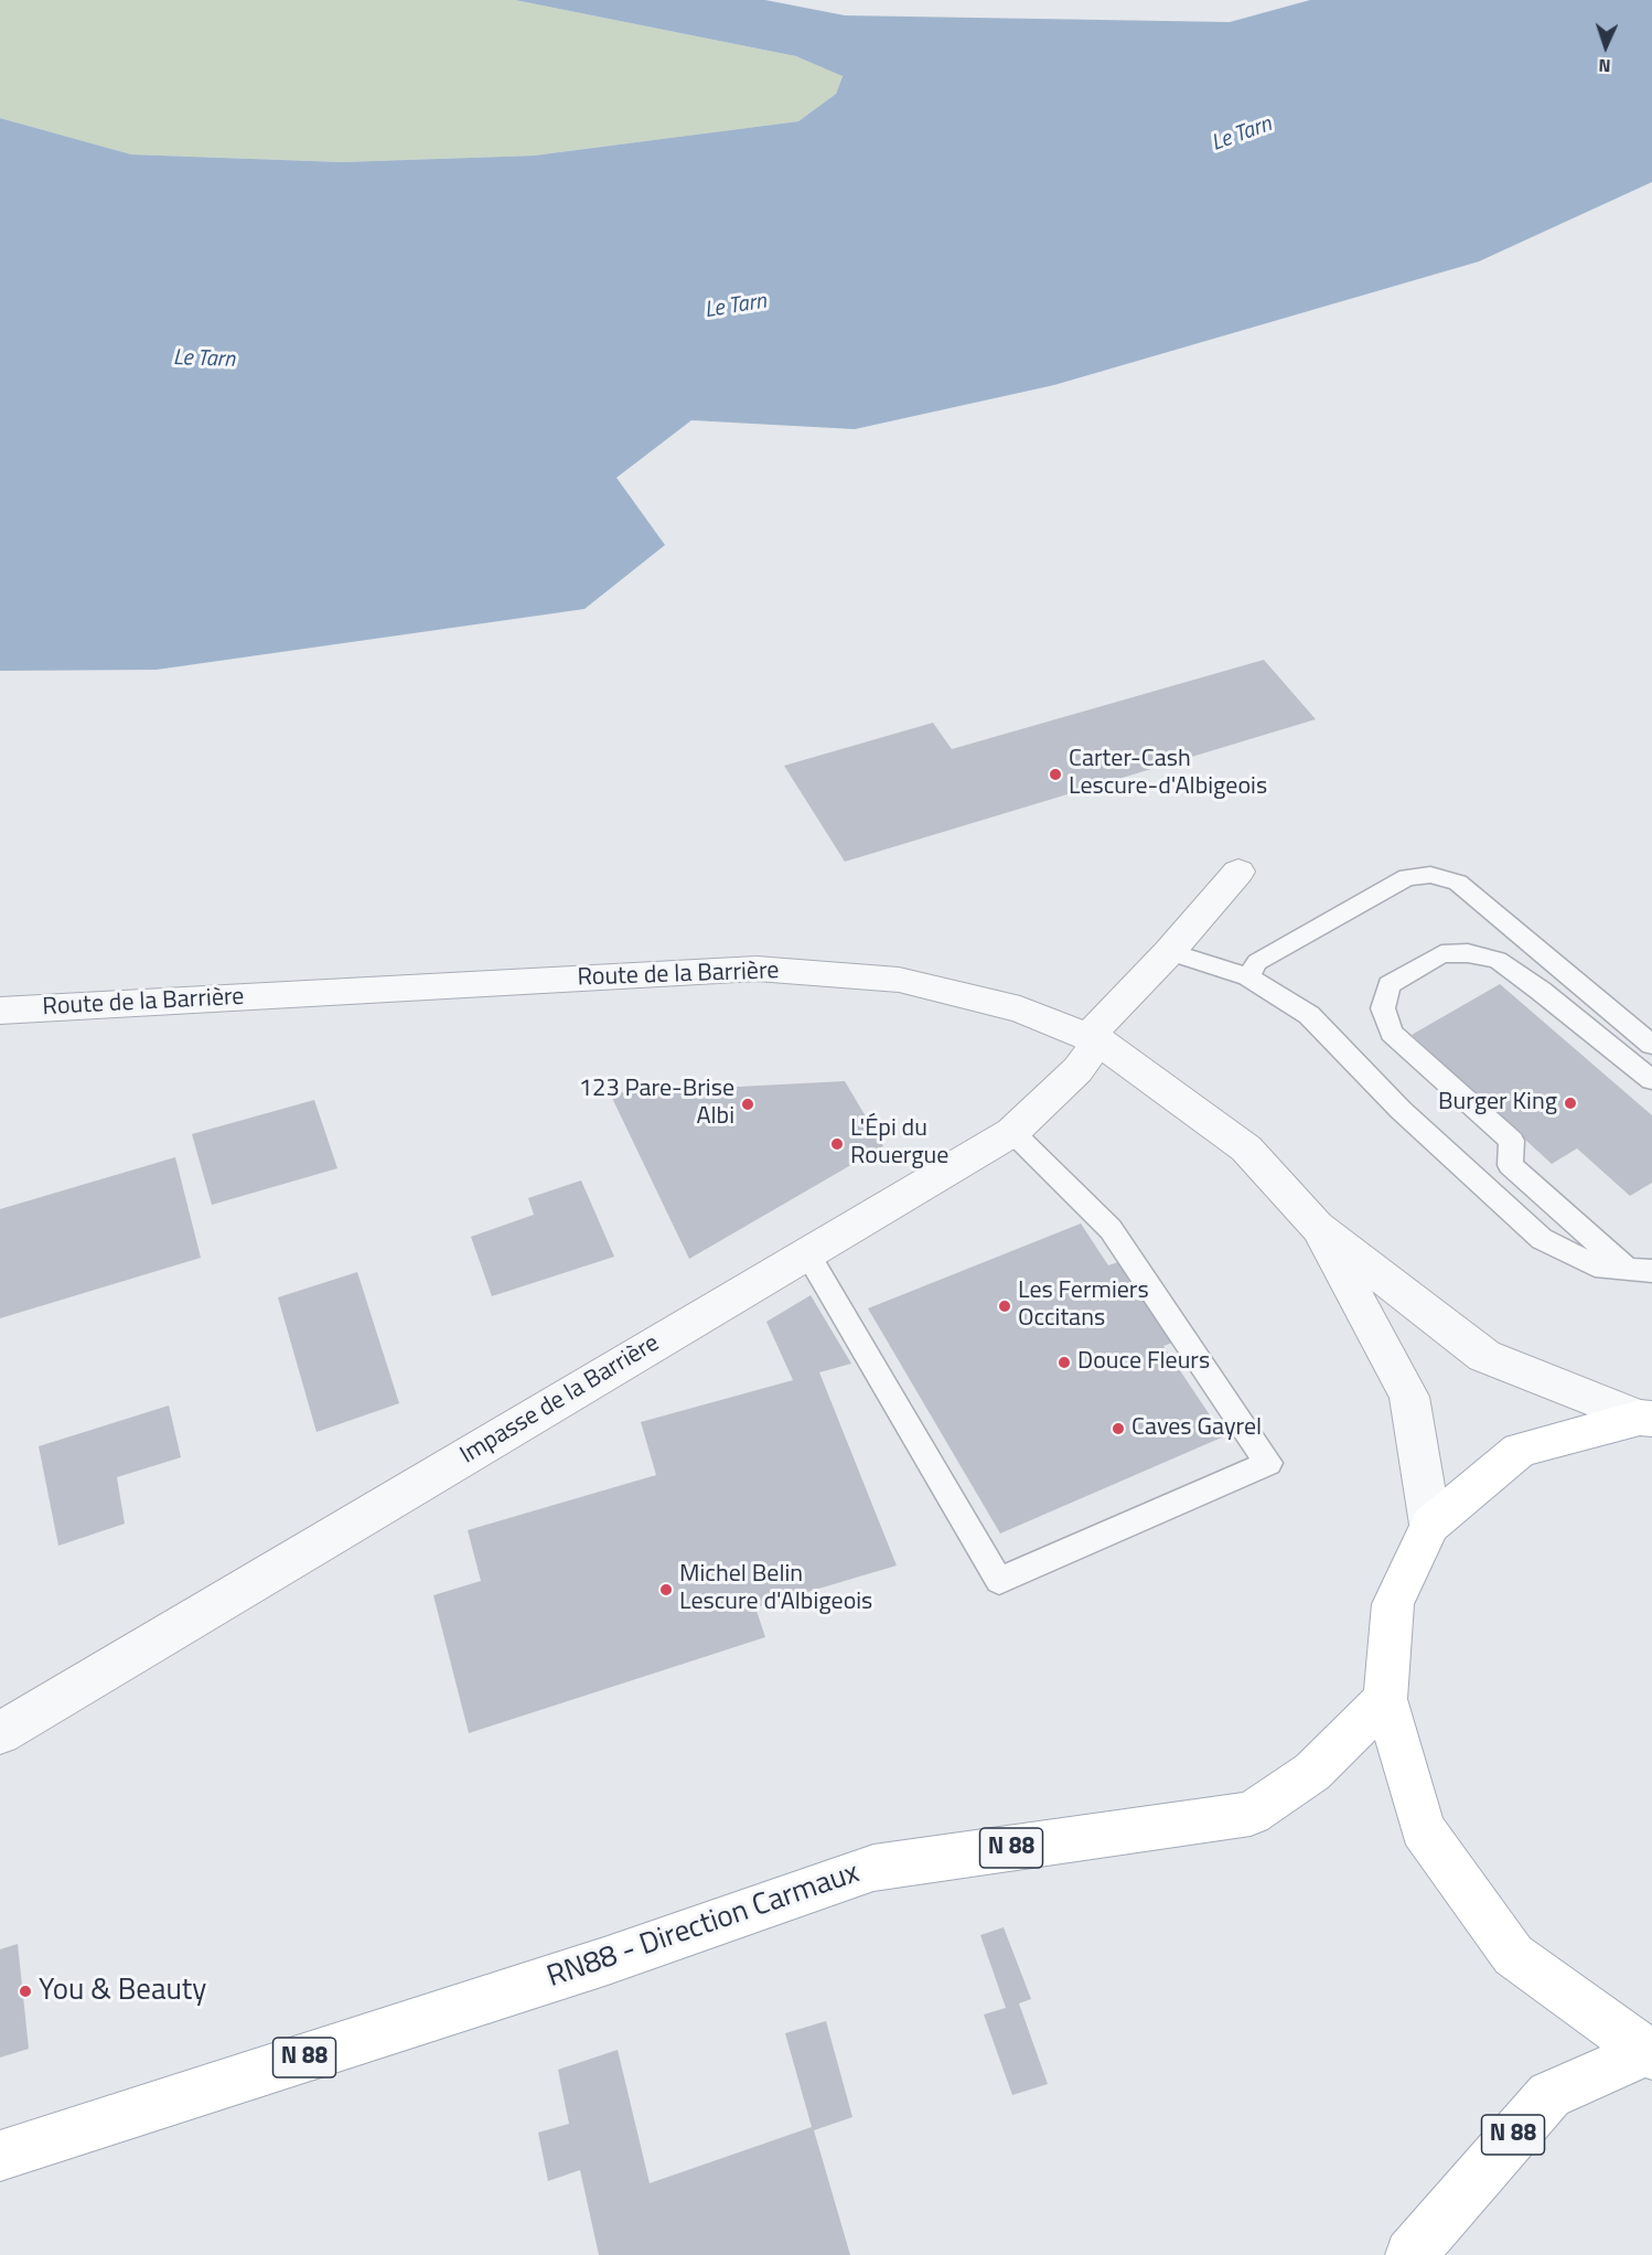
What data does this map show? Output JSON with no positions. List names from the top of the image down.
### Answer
{
  "streets": {
    "main road": ["N 88", "RN88 - Direction Carmaux"],
    "street": ["Route de la Barrière", "Impasse de la Barrière"]
  },
  "crossings": [
    ["Route de la Barrière", "Impasse de la Barrière"]
  ],
  "water": ["Le Tarn"],
  "places": [
    "Carter-Cash Lescure-d'Albigeois",
    "Burger King",
    "123 Pare-Brise Albi",
    "L'Épi du Rouergue",
    "Les Fermiers Occitans",
    "Douce Fleurs",
    "Caves Gayrel",
    "Michel Belin Lescure d'Albigeois",
    "You & Beauty"
  ],
  "north": "bottom"
}
